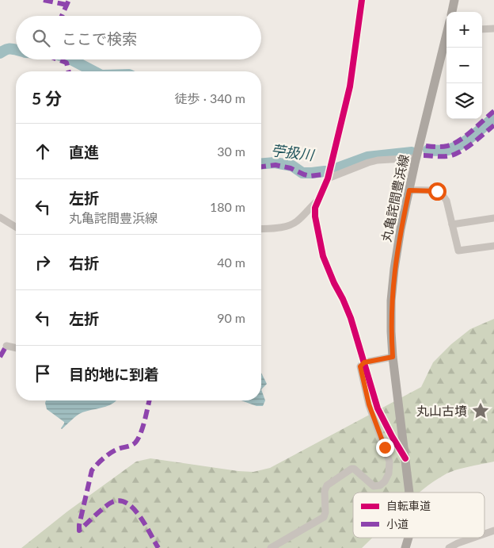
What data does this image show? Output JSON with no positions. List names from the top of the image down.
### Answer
{
  "streets": {
    "main road": ["丸亀詫間豊浜線"]
  },
  "water": ["苧扱川"],
  "places": {
    "place": ["丸山古墳"]
  },
  "legend": ["自転車道", "小道"],
  "page": {
    "map_buttons": ["+", "−"],
    "search": "ここで検索",
    "heading": ["5 分", "徒歩 · 340 m"],
    "list": [
      ["直進", "30 m"],
      ["左折", "丸亀詫間豊浜線", "180 m"],
      ["右折", "40 m"],
      ["左折", "90 m"],
      "目的地に到着"
    ]
  }
}
